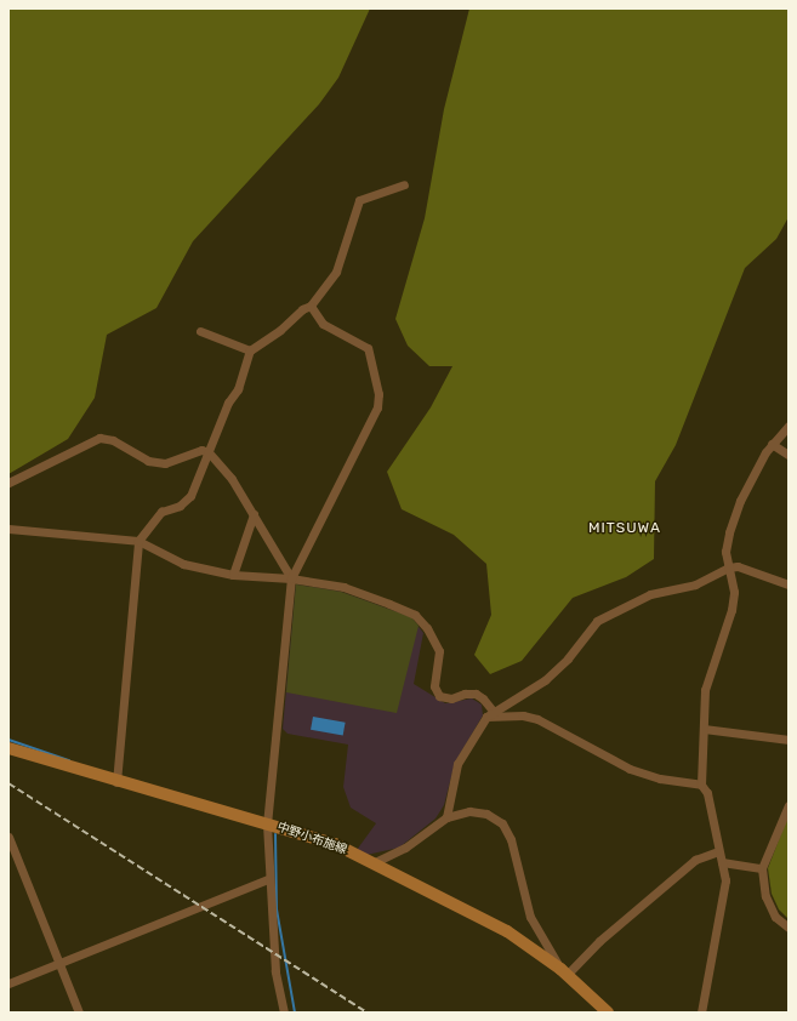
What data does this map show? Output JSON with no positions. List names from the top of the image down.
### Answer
{
  "streets": {
    "main road": ["中野小布施線"]
  },
  "districts": ["MITSUWA"]
}
